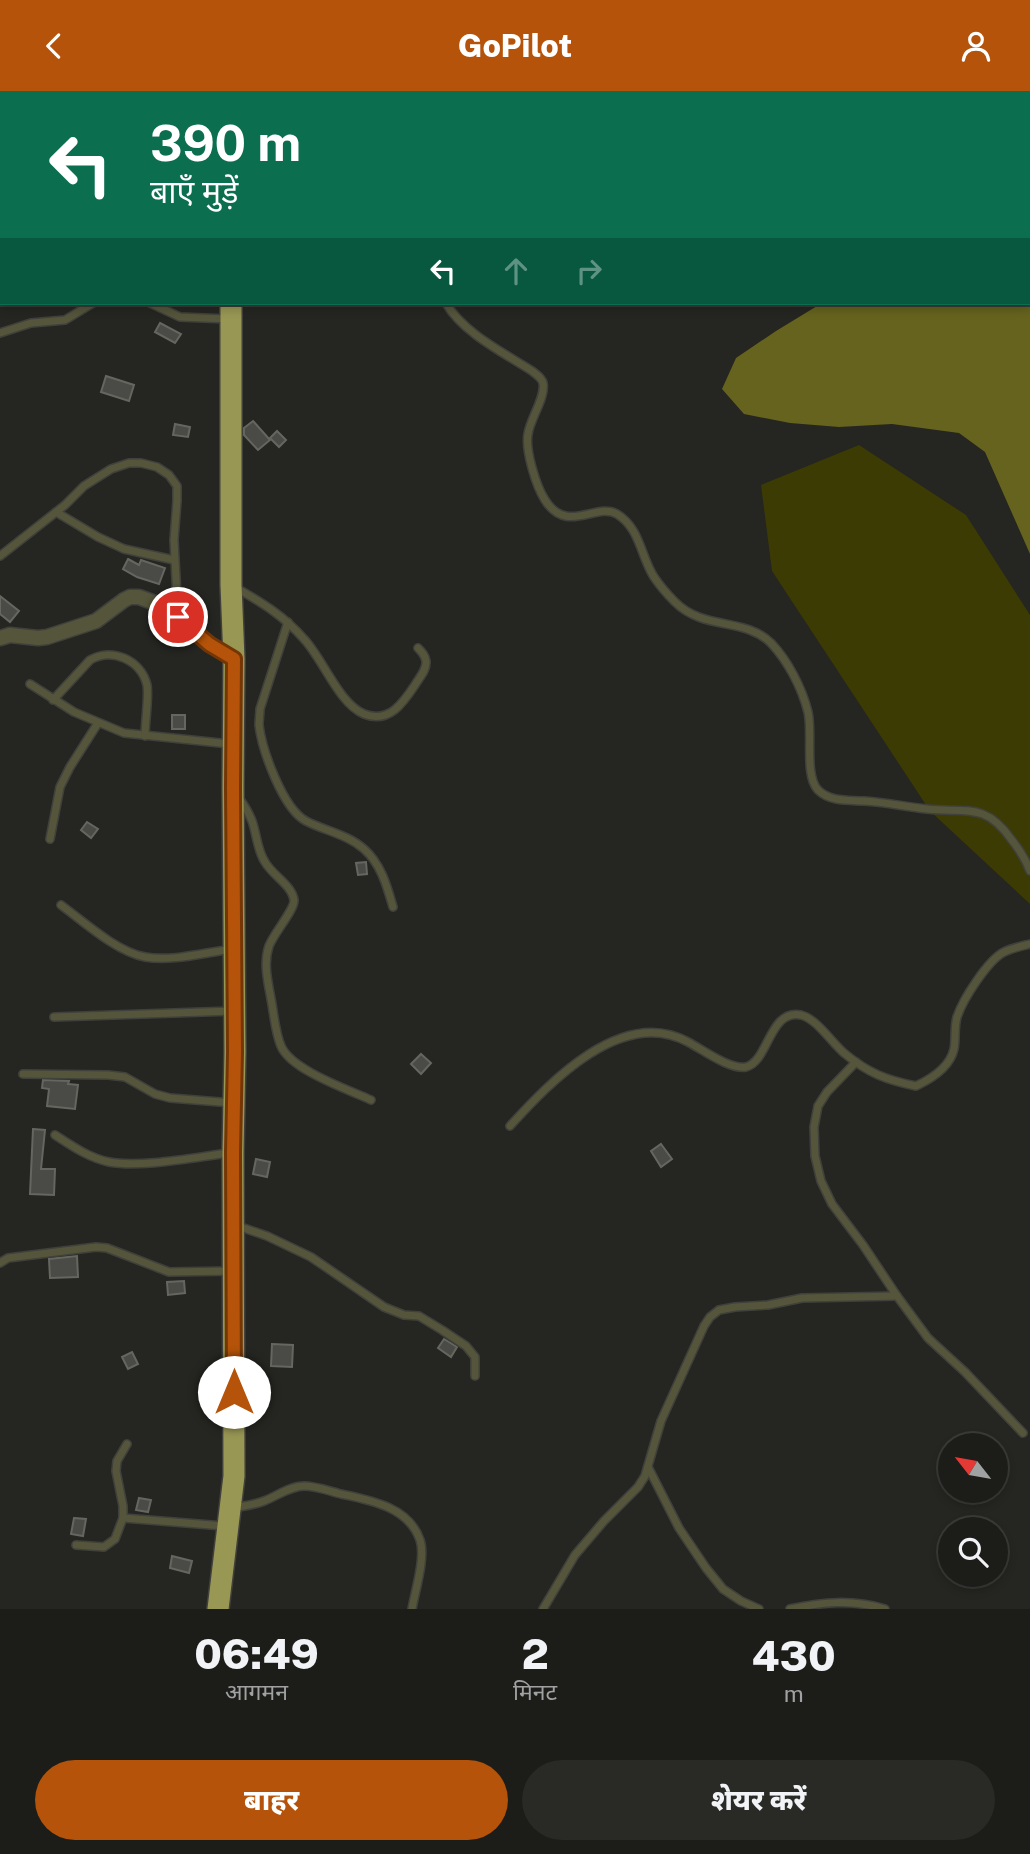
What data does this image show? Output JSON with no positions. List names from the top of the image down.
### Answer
{
  "north": "top left",
  "page": {
    "header": "GoPilot",
    "turn": ["390 m", "बाएँ मुड़ें"],
    "eta": [
      "06:49",
      "आगमन",
      "2",
      "मिनट",
      "430",
      "m"
    ],
    "buttons": ["बाहर", "शेयर करें"]
  }
}
